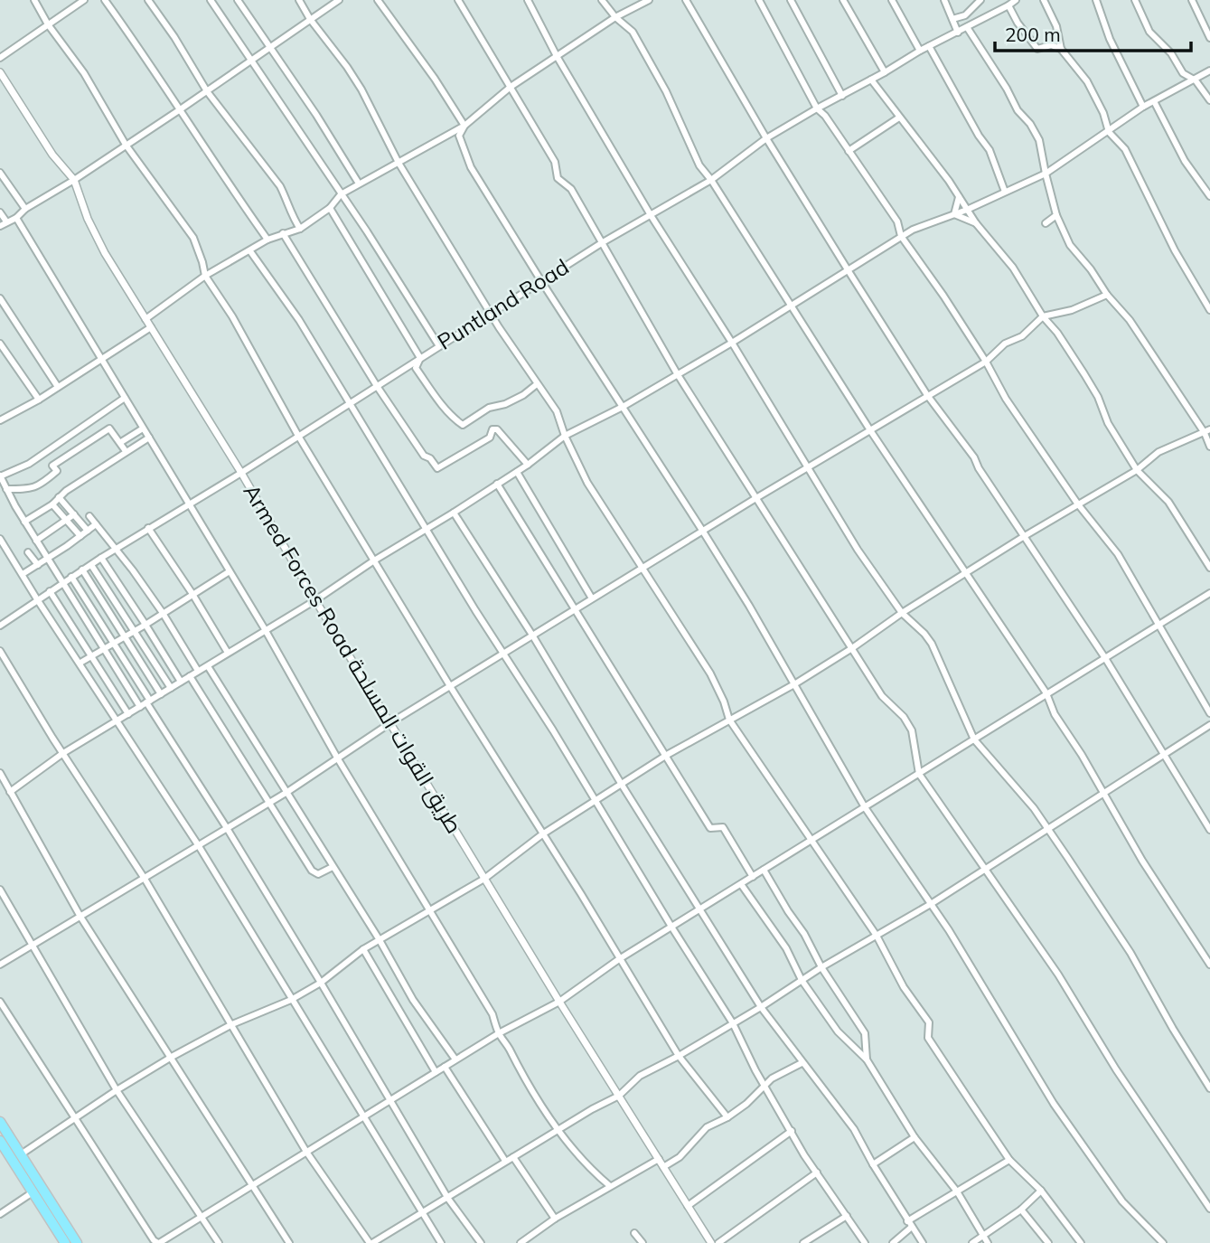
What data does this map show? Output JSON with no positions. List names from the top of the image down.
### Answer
{
  "streets": {
    "street": ["Puntland Road", "Armed Forces Road طريق القوات المسلحة"]
  },
  "crossings": [
    ["Puntland Road", "Armed Forces Road طريق القوات المسلحة"]
  ],
  "scale_bar": "200 m"
}
